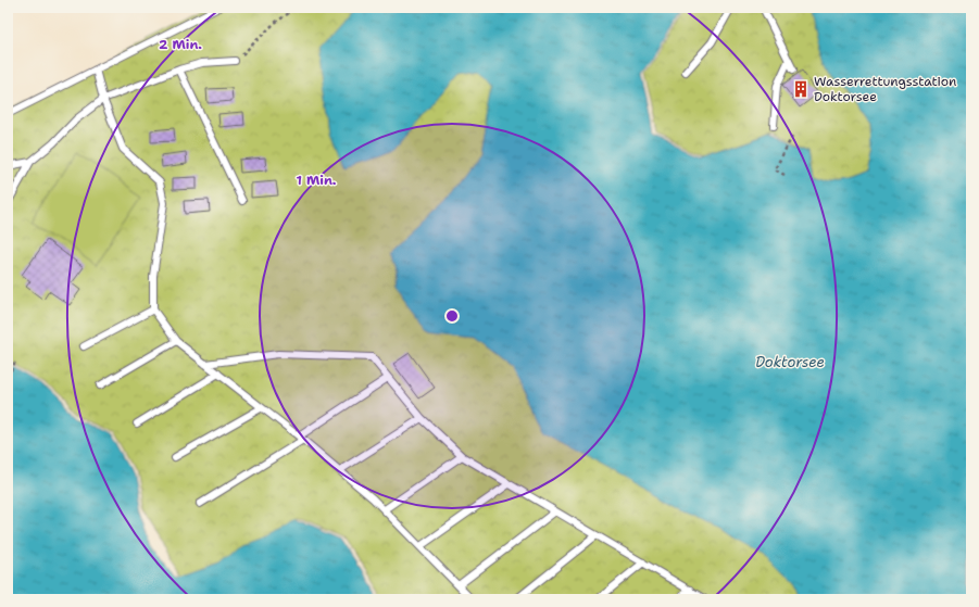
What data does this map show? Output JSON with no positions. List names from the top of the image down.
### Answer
{
  "water": ["Doktorsee"],
  "places": {
    "building": ["Wasserrettungsstation Doktorsee"]
  },
  "rings": ["2 Min.", "1 Min."]
}
